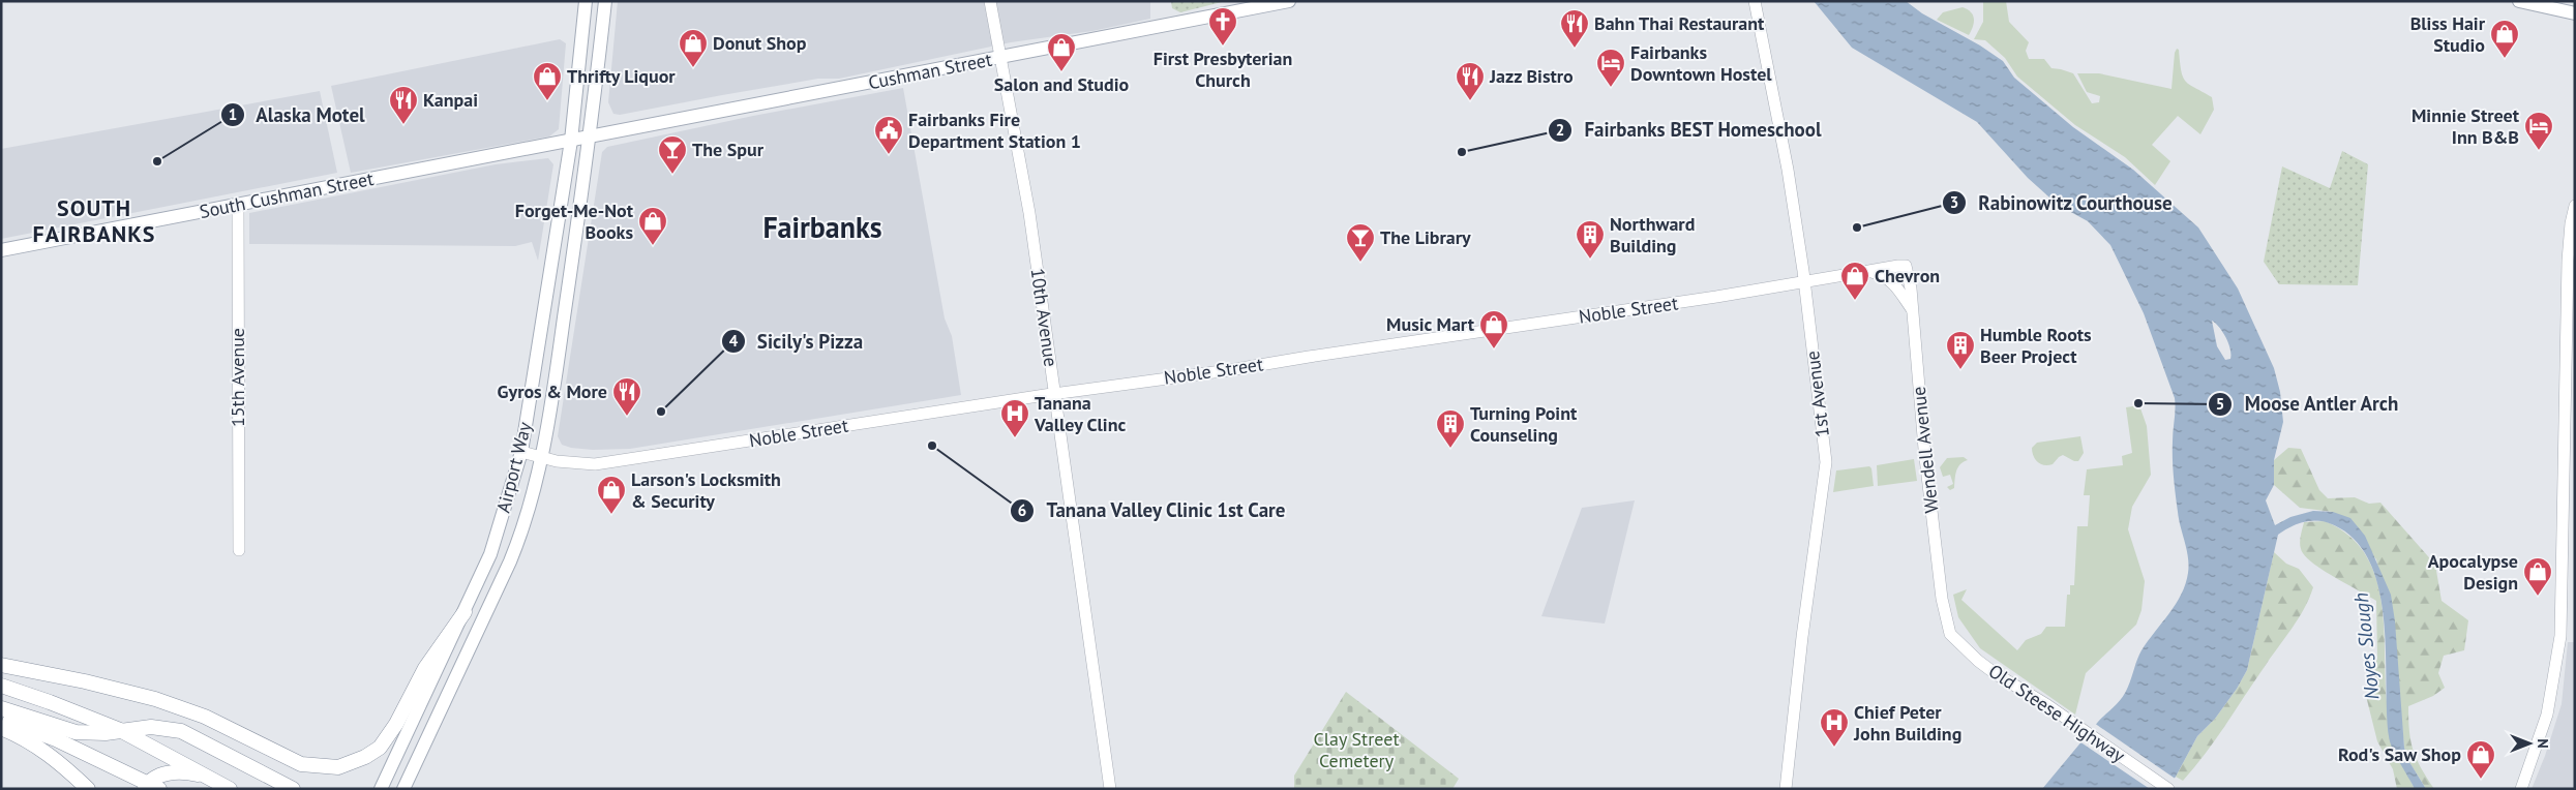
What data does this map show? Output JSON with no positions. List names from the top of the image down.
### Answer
{
  "streets": {
    "main road": ["Cushman Street", "South Cushman Street", "Airport Way"],
    "street": [
      "Noble Street",
      "10th Avenue",
      "15th Avenue",
      "1st Avenue",
      "Wendell Avenue",
      "Old Steese Highway"
    ]
  },
  "crossings": [
    ["Cushman Street", "South Cushman Street"],
    ["Cushman Street", "10th Avenue"],
    ["Cushman Street", "Airport Way"],
    ["South Cushman Street", "15th Avenue"],
    ["South Cushman Street", "Airport Way"],
    ["Noble Street", "10th Avenue"],
    ["Noble Street", "1st Avenue"],
    ["Noble Street", "Wendell Avenue"],
    ["Noble Street", "Airport Way"],
    ["Wendell Avenue", "Old Steese Highway"]
  ],
  "districts": ["SOUTH FAIRBANKS", "Fairbanks"],
  "water": ["Noyes Slough"],
  "parks": ["Clay Street Cemetery"],
  "places": {
    "church": ["First Presbyterian Church"],
    "restaurant": [
      "Bahn Thai Restaurant",
      "Jazz Bistro",
      "Kanpai",
      "Gyros & More"
    ],
    "shop": [
      "Bliss Hair Studio",
      "Donut Shop",
      "Salon and Studio",
      "Thrifty Liquor",
      "Forget-Me-Not Books",
      "Chevron",
      "Music Mart",
      "Larson's Locksmith & Security",
      "Apocalypse Design",
      "Rod's Saw Shop"
    ],
    "hotel": ["Fairbanks Downtown Hostel", "Minnie Street Inn B&B"],
    "other": [
      "Fairbanks BEST Homeschool",
      "Alaska Motel",
      "Rabinowitz Courthouse",
      "Moose Antler Arch",
      "Sicily's Pizza",
      "Tanana Valley Clinic 1st Care"
    ],
    "public building": ["Fairbanks Fire Department Station 1"],
    "bar": ["The Spur", "The Library"],
    "building": ["Northward Building", "Humble Roots Beer Project", "Turning Point Counseling"],
    "hospital": ["Tanana Valley Clinc", "Chief Peter John Building"]
  },
  "north": "right"
}
